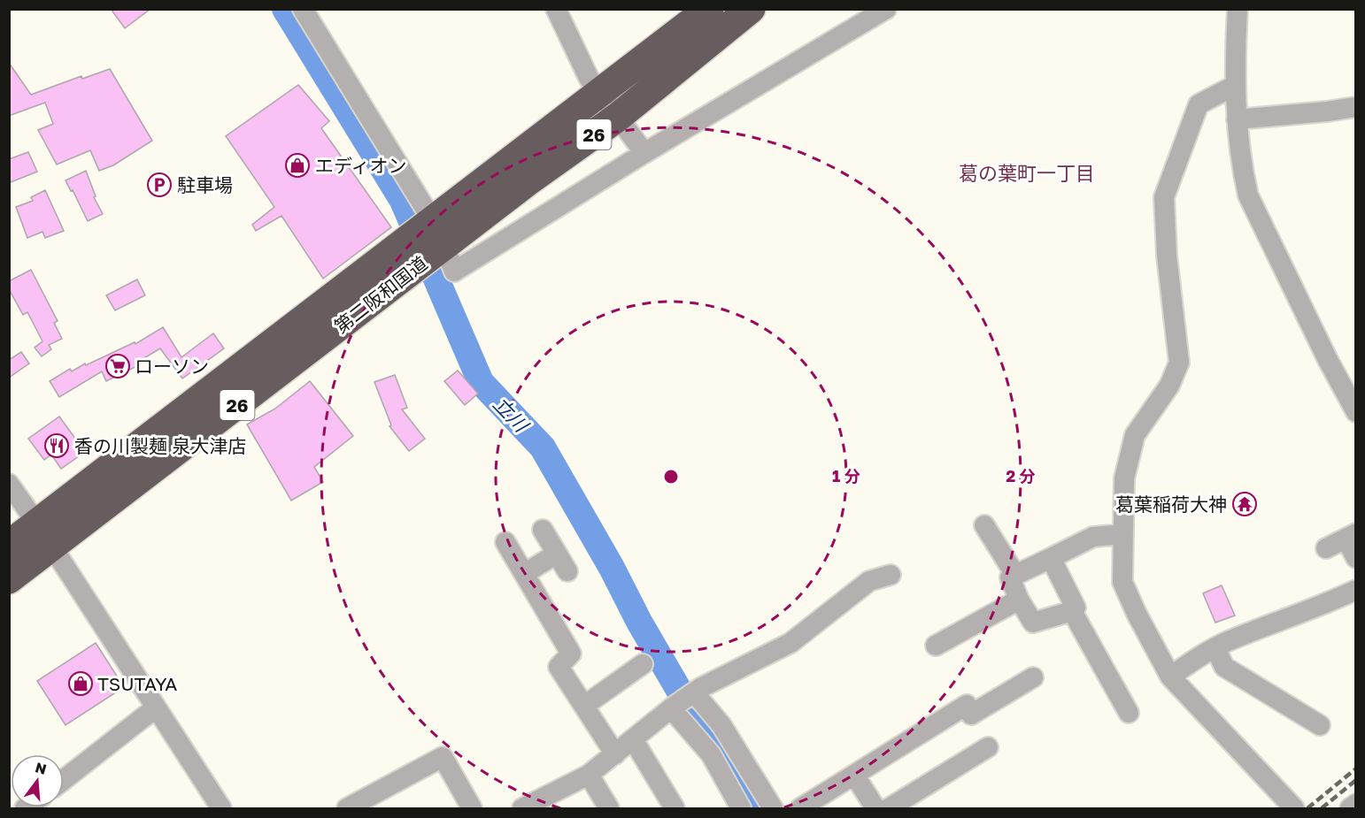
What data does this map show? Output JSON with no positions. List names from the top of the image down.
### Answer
{
  "streets": {
    "highway": ["26", "第二阪和国道"]
  },
  "districts": ["葛の葉町一丁目"],
  "water": ["立川"],
  "places": {
    "shop": ["エディオン", "TSUTAYA"],
    "parking": ["駐車場"],
    "supermarket": ["ローソン"],
    "restaurant": ["香の川製麺 泉大津店"],
    "temple": ["葛葉稲荷大神"]
  },
  "north": "top",
  "rings": ["1 分", "2 分"]
}
